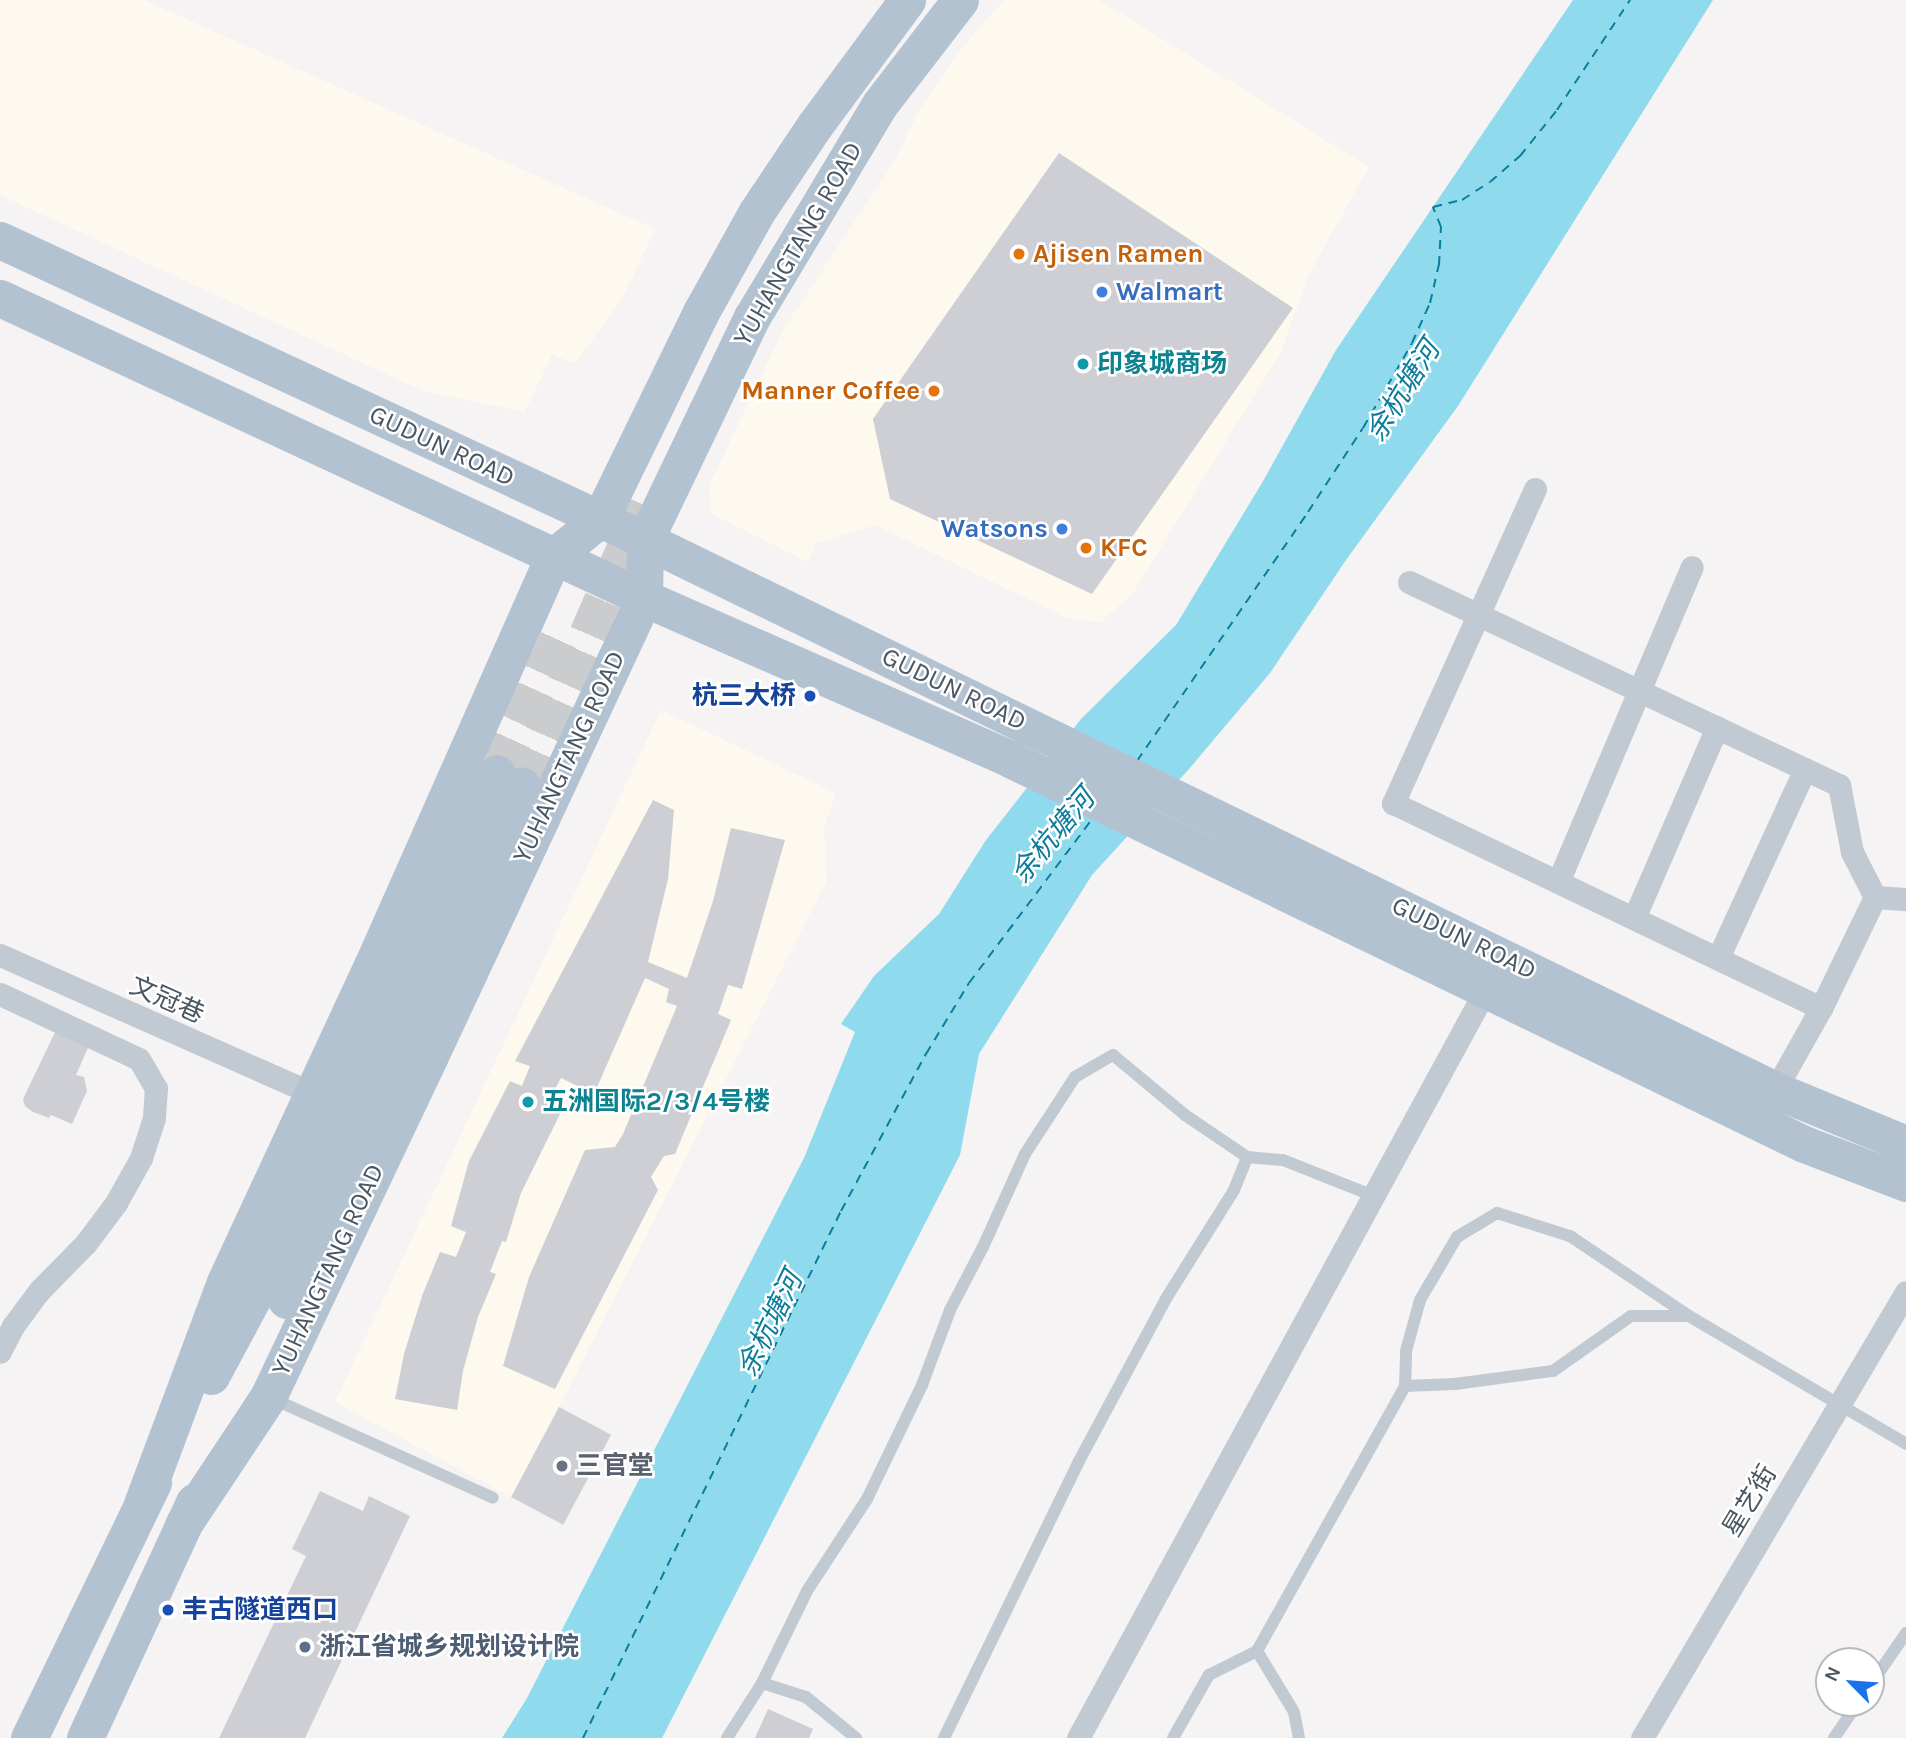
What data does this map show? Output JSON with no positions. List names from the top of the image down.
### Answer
{
  "streets": {
    "main road": ["YUHANGTANG ROAD", "GUDUN ROAD"],
    "street": ["文冠巷", "星艺街"]
  },
  "crossings": [
    ["YUHANGTANG ROAD", "GUDUN ROAD"],
    ["YUHANGTANG ROAD", "文冠巷"]
  ],
  "water": ["余杭塘河"],
  "places": [
    "Ajisen Ramen",
    "Walmart",
    "印象城商场",
    "Manner Coffee",
    "Watsons",
    "KFC",
    "杭三大桥",
    "五洲国际2/3/4号楼",
    "三官堂",
    "丰古隧道西口",
    "浙江省城乡规划设计院"
  ],
  "north": "top left"
}
